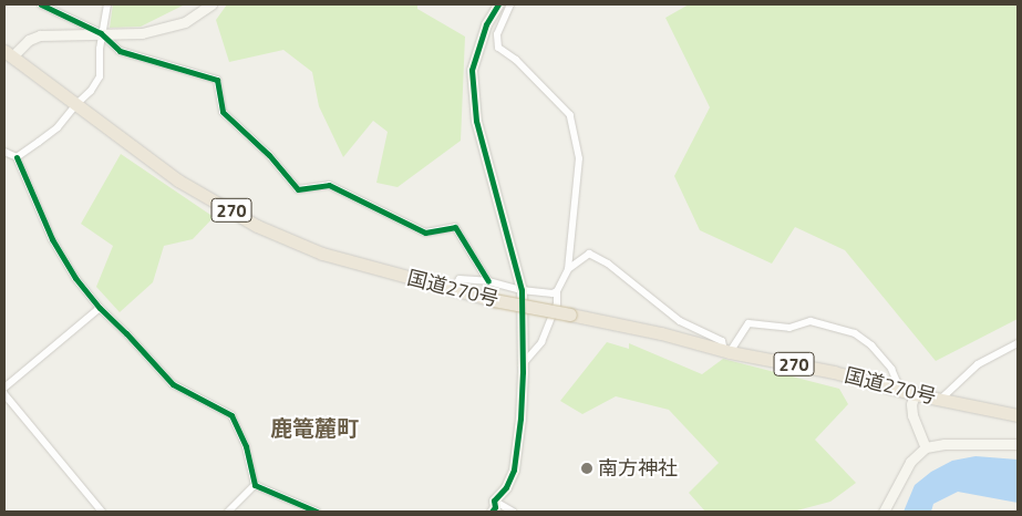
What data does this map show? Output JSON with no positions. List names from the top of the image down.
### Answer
{
  "streets": {
    "highway": ["270", "国道270号"]
  },
  "districts": ["鹿篭麓町"],
  "places": ["南方神社"]
}
